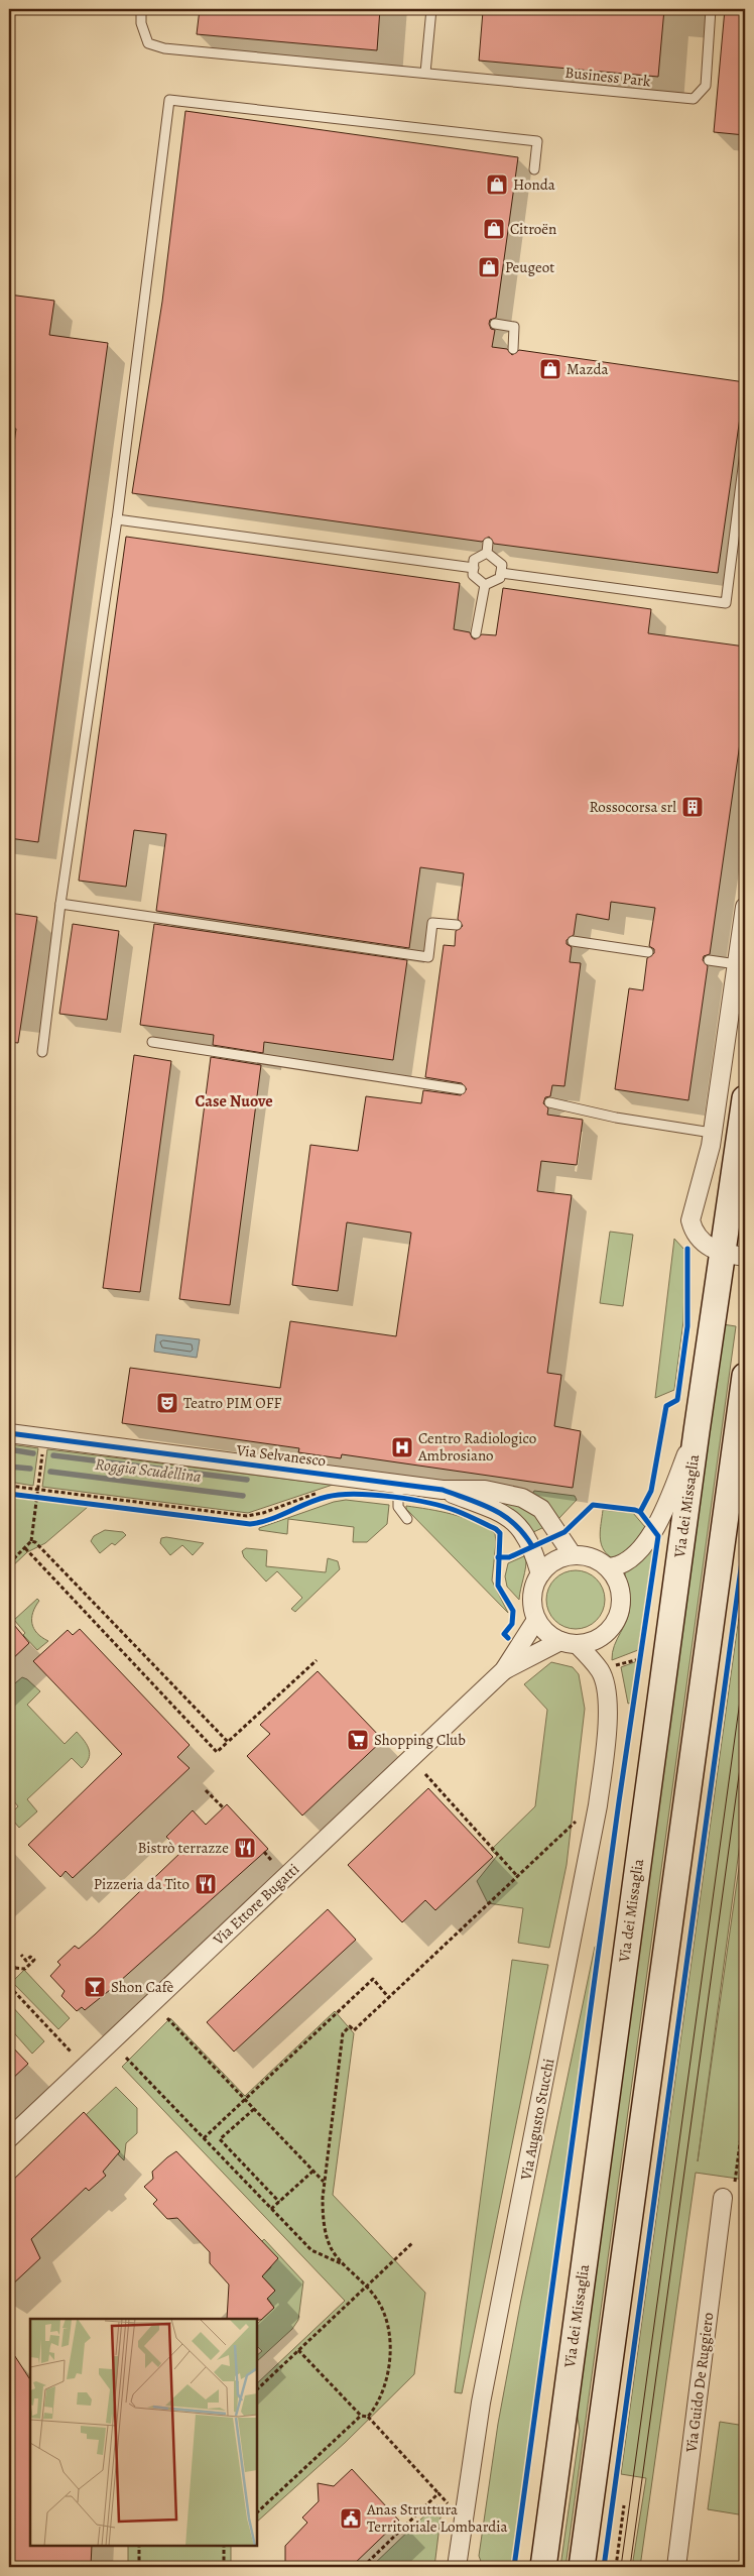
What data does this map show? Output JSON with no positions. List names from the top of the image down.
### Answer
{
  "streets": {
    "main road": ["Via dei Missaglia"],
    "street": [
      "Via Selvanesco",
      "Via Ettore Bugatti",
      "Via Augusto Stucchi",
      "Via Guido De Ruggiero"
    ],
    "lane": ["Business Park"]
  },
  "crossings": [
    ["Via Selvanesco", "Via Ettore Bugatti"],
    ["Via Selvanesco", "Via Augusto Stucchi"],
    ["Via Ettore Bugatti", "Via Augusto Stucchi"]
  ],
  "districts": ["Case Nuove"],
  "water": ["Roggia Scudellina"],
  "places": {
    "shop": [
      "Honda",
      "Citroën",
      "Peugeot",
      "Mazda"
    ],
    "building": ["Rossocorsa srl"],
    "theatre": ["Teatro PIM OFF"],
    "hospital": ["Centro Radiologico Ambrosiano"],
    "supermarket": ["Shopping Club"],
    "restaurant": ["Bistrò terrazze", "Pizzeria da Tito"],
    "bar": ["Shon Cafè"],
    "public building": ["Anas Struttura Territoriale Lombardia"]
  }
}
